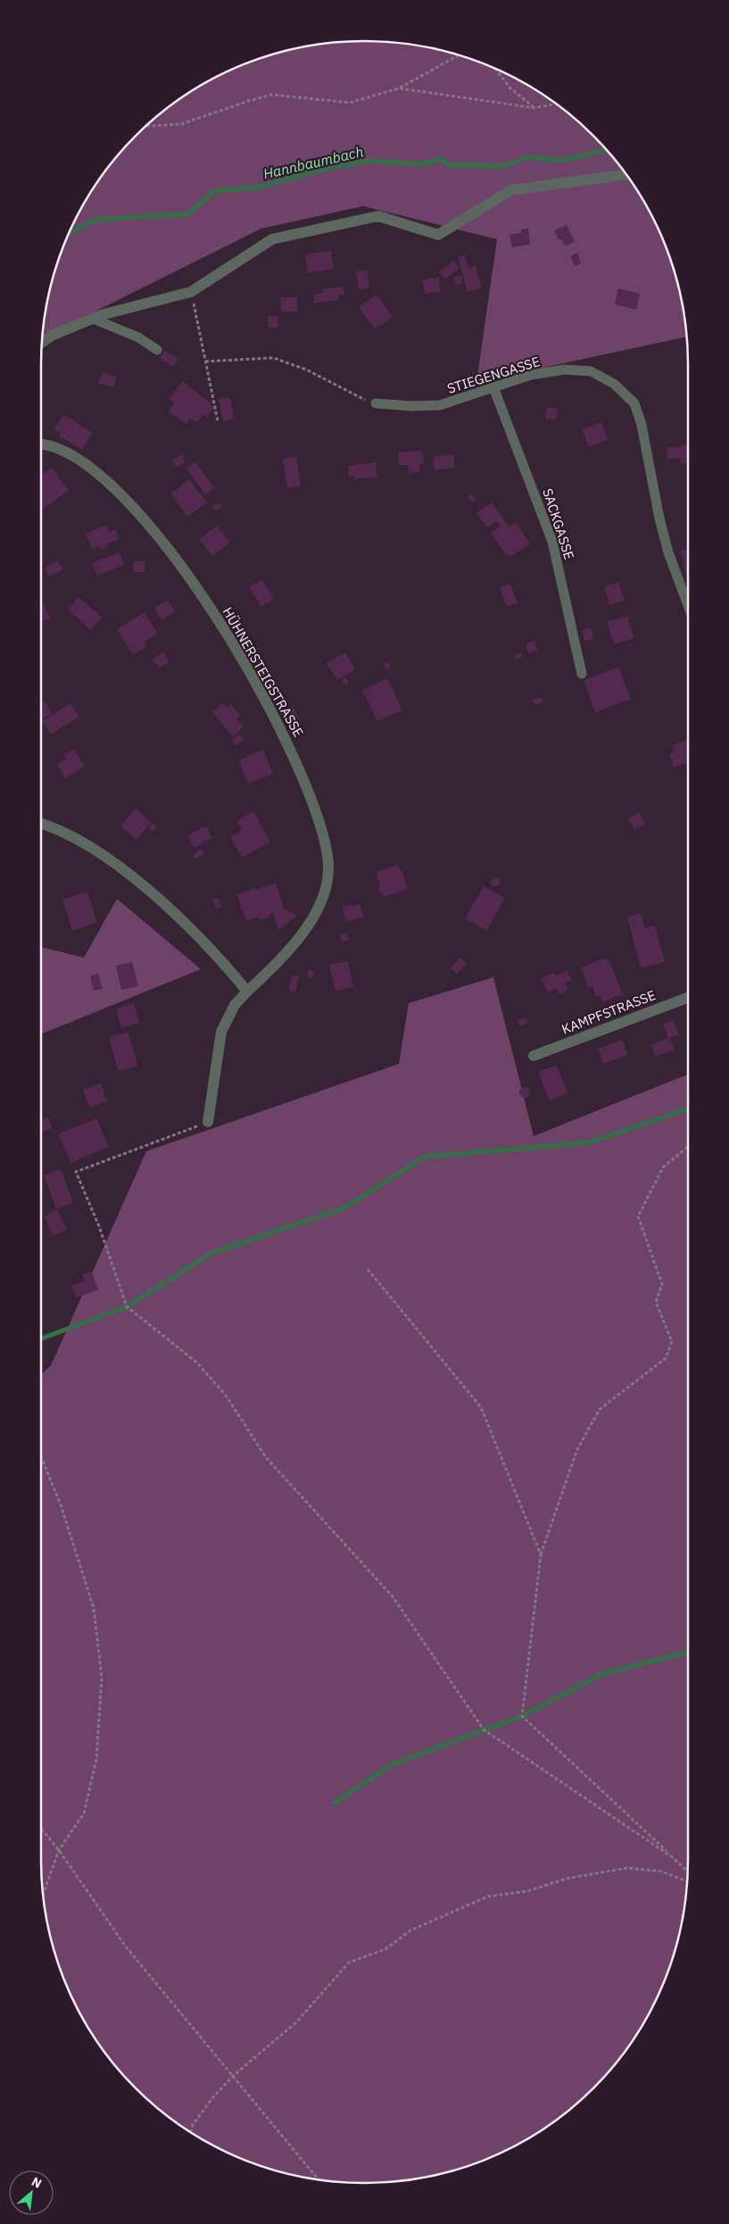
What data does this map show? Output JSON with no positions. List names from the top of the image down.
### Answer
{
  "streets": {
    "street": ["HÜHNERSTEIGSTRASSE", "KAMPFSTRASSE"],
    "lane": ["STIEGENGASSE", "SACKGASSE"]
  },
  "crossings": [
    ["STIEGENGASSE", "SACKGASSE"]
  ],
  "water": ["Hannbaumbach"],
  "north": "top right"
}
